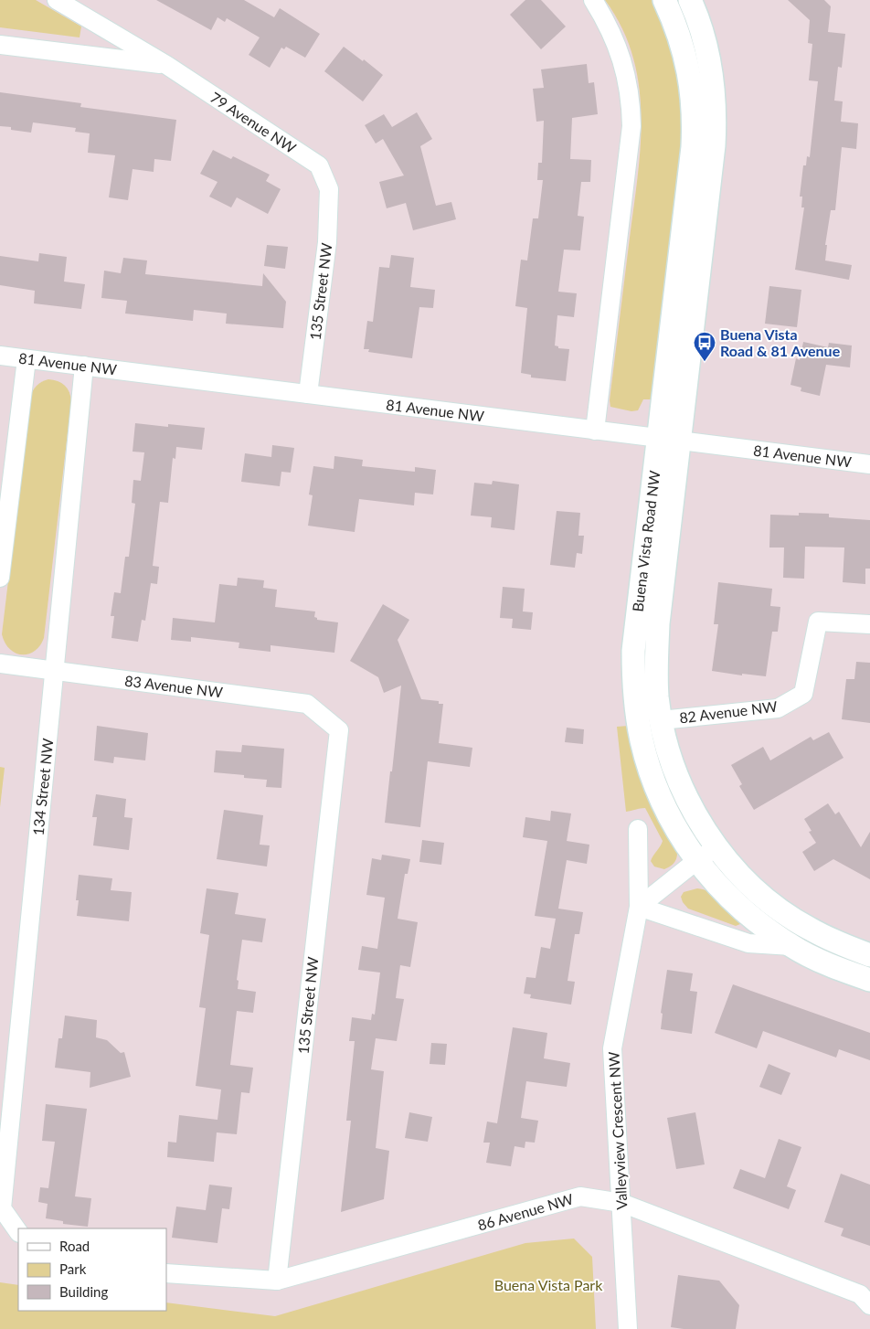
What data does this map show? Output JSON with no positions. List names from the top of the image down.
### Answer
{
  "streets": {
    "street": [
      "79 Avenue NW",
      "135 Street NW",
      "81 Avenue NW",
      "Buena Vista Road NW",
      "83 Avenue NW",
      "82 Avenue NW",
      "134 Street NW",
      "Valleyview Crescent NW",
      "86 Avenue NW"
    ]
  },
  "crossings": [
    ["79 Avenue NW", "135 Street NW"],
    ["135 Street NW", "81 Avenue NW"],
    ["135 Street NW", "83 Avenue NW"],
    ["135 Street NW", "86 Avenue NW"],
    ["81 Avenue NW", "Buena Vista Road NW"],
    ["81 Avenue NW", "134 Street NW"],
    ["Buena Vista Road NW", "82 Avenue NW"],
    ["83 Avenue NW", "134 Street NW"],
    ["Valleyview Crescent NW", "86 Avenue NW"]
  ],
  "parks": ["Buena Vista Park"],
  "places": {
    "bus stop": ["Buena Vista Road & 81 Avenue"]
  },
  "legend": ["Road", "Park", "Building"]
}
